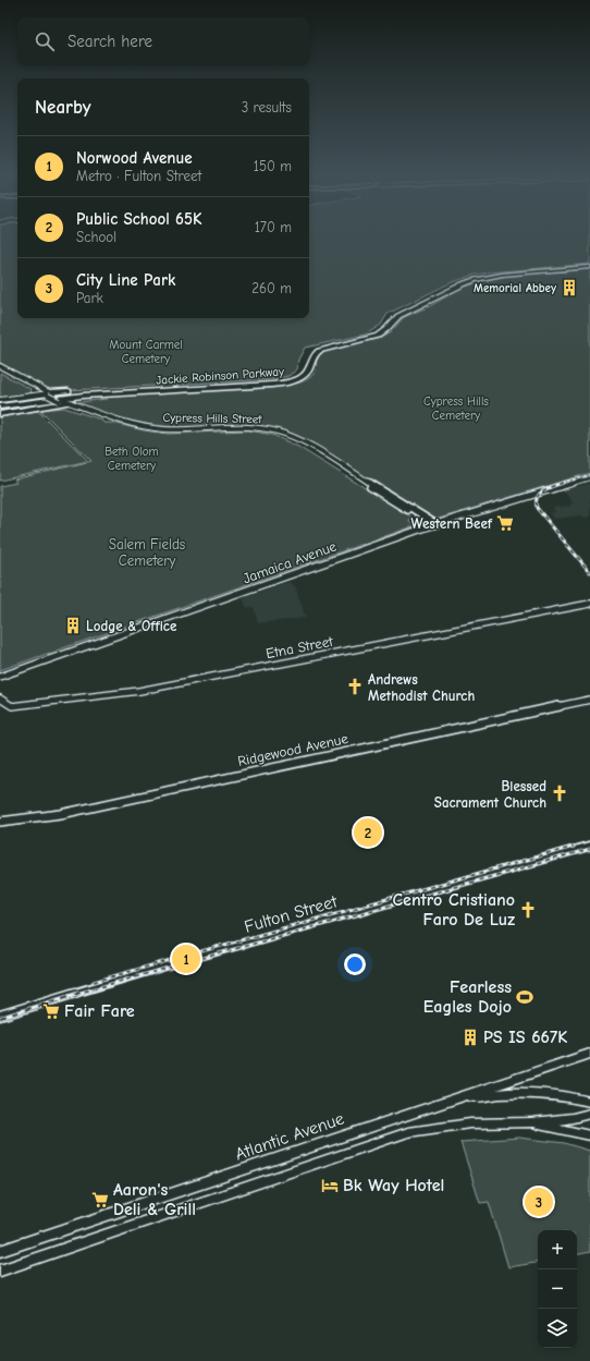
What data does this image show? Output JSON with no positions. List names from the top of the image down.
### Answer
{
  "streets": {
    "highway": ["Jackie Robinson Parkway"],
    "main road": [
      "Jamaica Avenue",
      "Etna Street",
      "Ridgewood Avenue",
      "Atlantic Avenue"
    ],
    "street": ["Cypress Hills Street", "Fulton Street"]
  },
  "crossings": [
    ["Cypress Hills Street", "Jamaica Avenue"]
  ],
  "parks": [
    "Mount Carmel Cemetery",
    "Cypress Hills Cemetery",
    "Beth Olom Cemetery",
    "Salem Fields Cemetery"
  ],
  "places": {
    "building": ["Memorial Abbey", "Lodge & Office", "PS IS 667K"],
    "supermarket": ["Western Beef", "Fair Fare", "Aaron's Deli & Grill"],
    "church": ["Andrews Methodist Church", "Blessed Sacrament Church", "Centro Cristiano Faro De Luz"],
    "sports": ["Fearless Eagles Dojo"],
    "hotel": ["Bk Way Hotel"]
  },
  "page": {
    "search": "Search here",
    "heading": ["Nearby", "3 results"],
    "list": [
      {
        "mark": "1",
        "name": "Norwood Avenue",
        "note": "Metro · Fulton Street",
        "value": "150 m"
      },
      {
        "mark": "2",
        "name": "Public School 65K",
        "note": "School",
        "value": "170 m"
      },
      {
        "mark": "3",
        "name": "City Line Park",
        "note": "Park",
        "value": "260 m"
      }
    ],
    "pins": ["2", "1", "3"],
    "map_buttons": ["+", "−"]
  }
}
